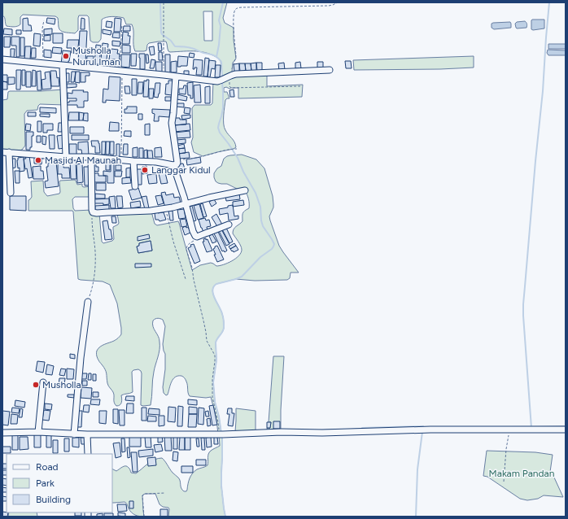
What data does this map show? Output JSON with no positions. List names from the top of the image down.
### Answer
{
  "parks": ["Makam Pandan"],
  "places": [
    "Musholla Nurul Iman",
    "Masjid Al Maunah",
    "Langgar Kidul",
    "Musholla"
  ],
  "legend": ["Road", "Park", "Building"]
}
